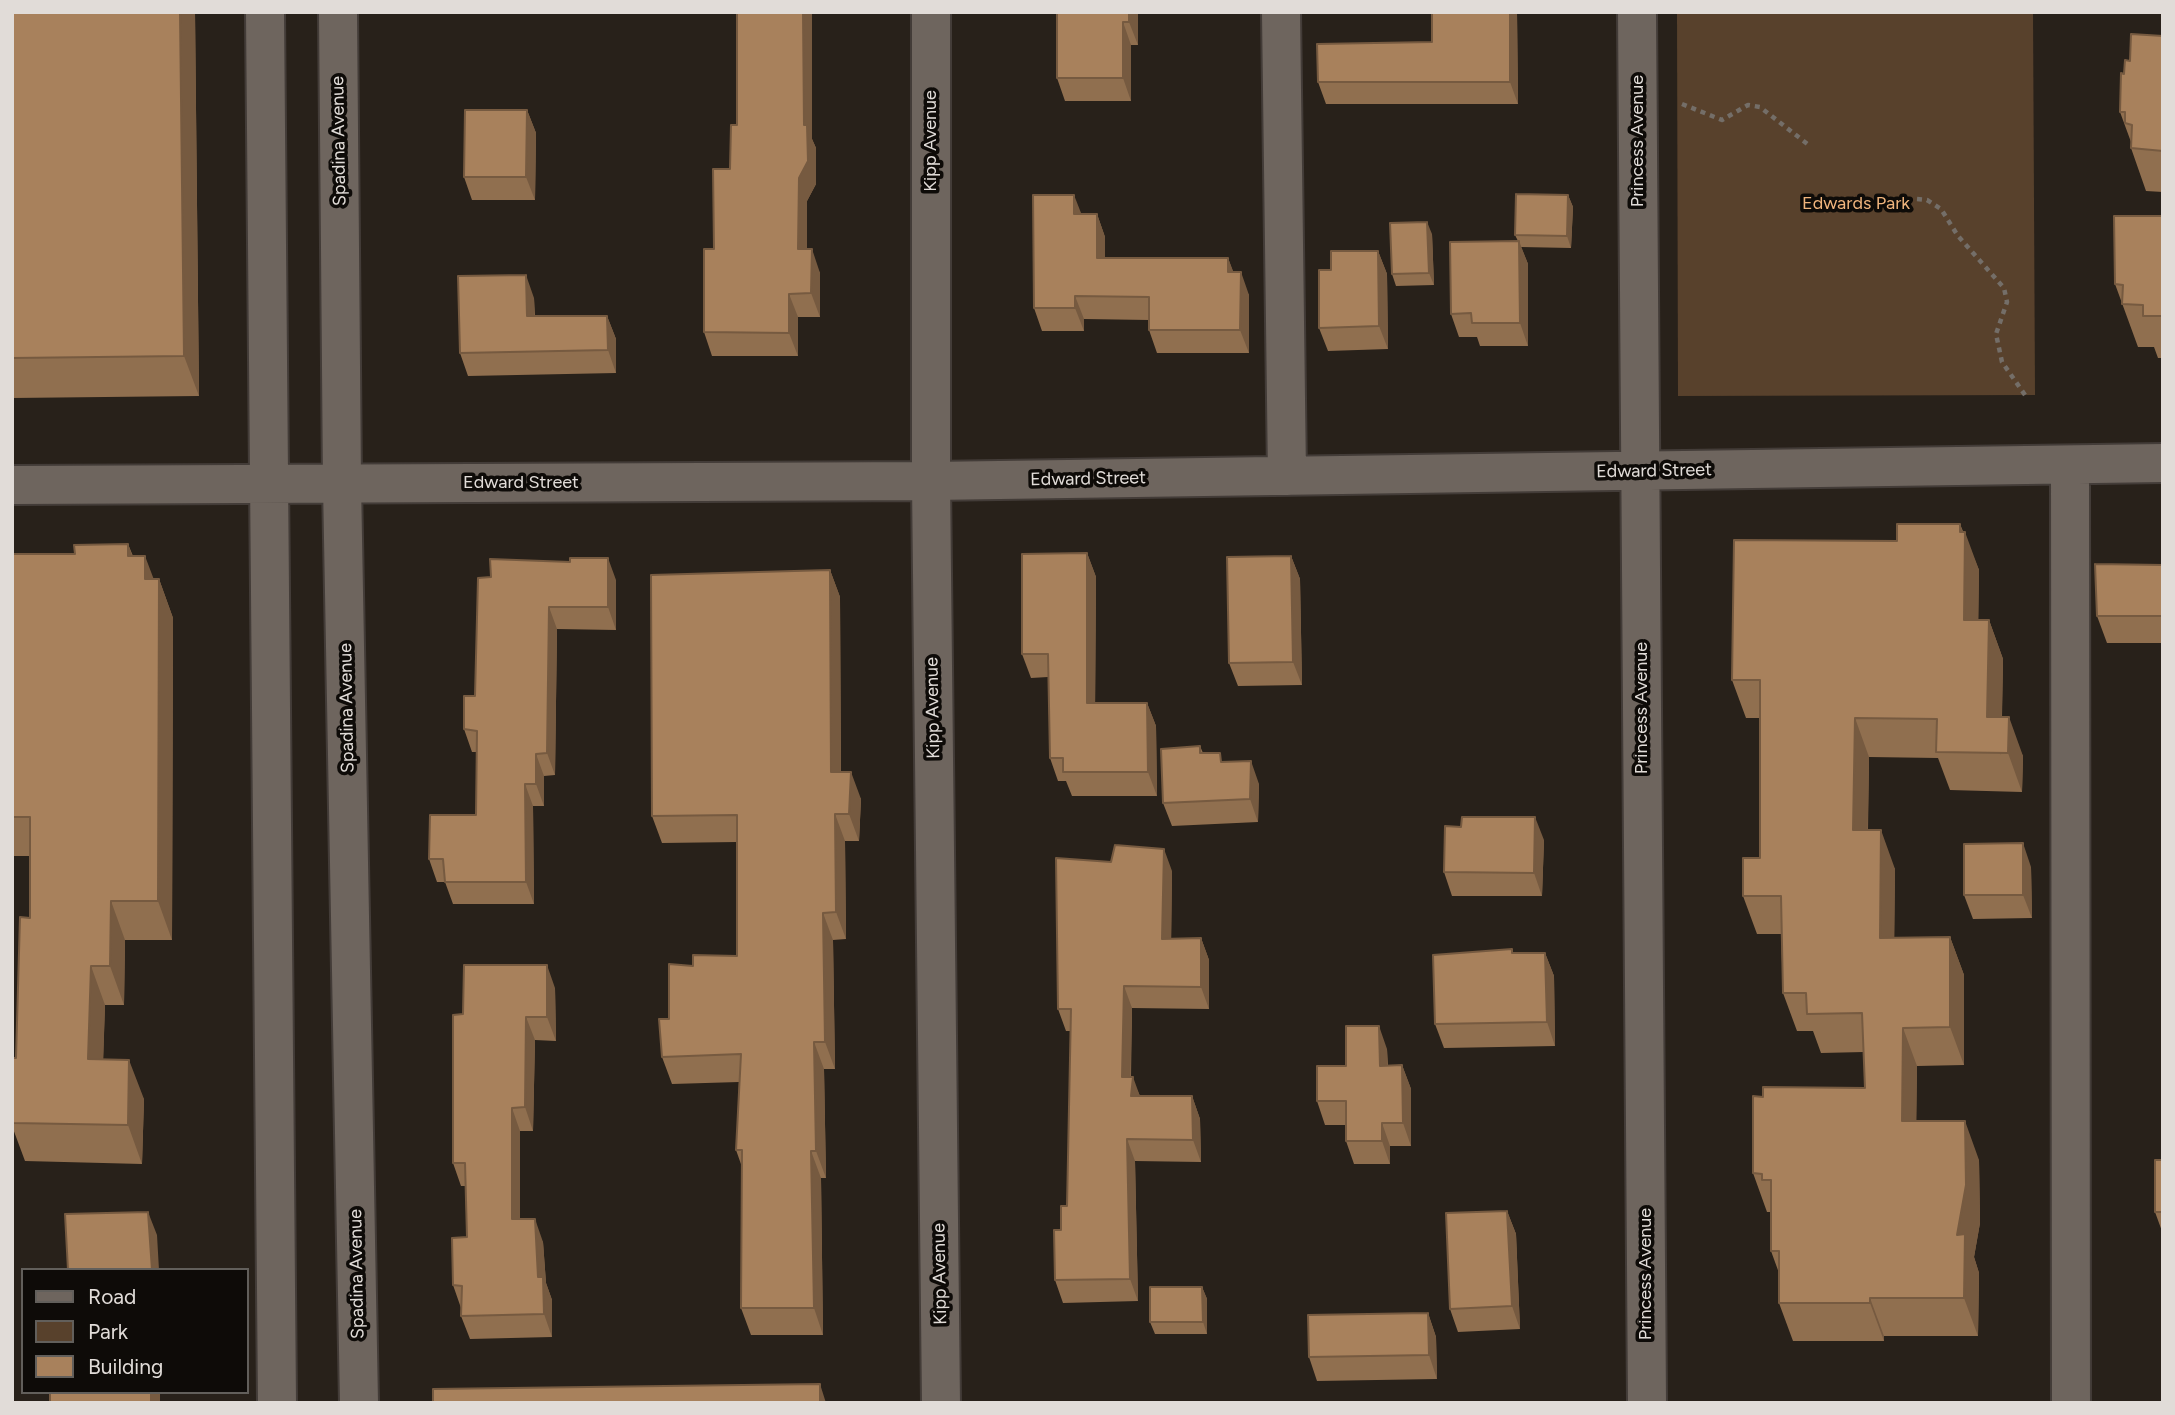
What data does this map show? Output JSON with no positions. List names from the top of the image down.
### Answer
{
  "streets": {
    "street": [
      "Spadina Avenue",
      "Kipp Avenue",
      "Princess Avenue",
      "Edward Street"
    ]
  },
  "crossings": [
    ["Spadina Avenue", "Edward Street"],
    ["Kipp Avenue", "Edward Street"],
    ["Princess Avenue", "Edward Street"]
  ],
  "parks": ["Edwards Park"],
  "legend": ["Road", "Park", "Building"]
}
